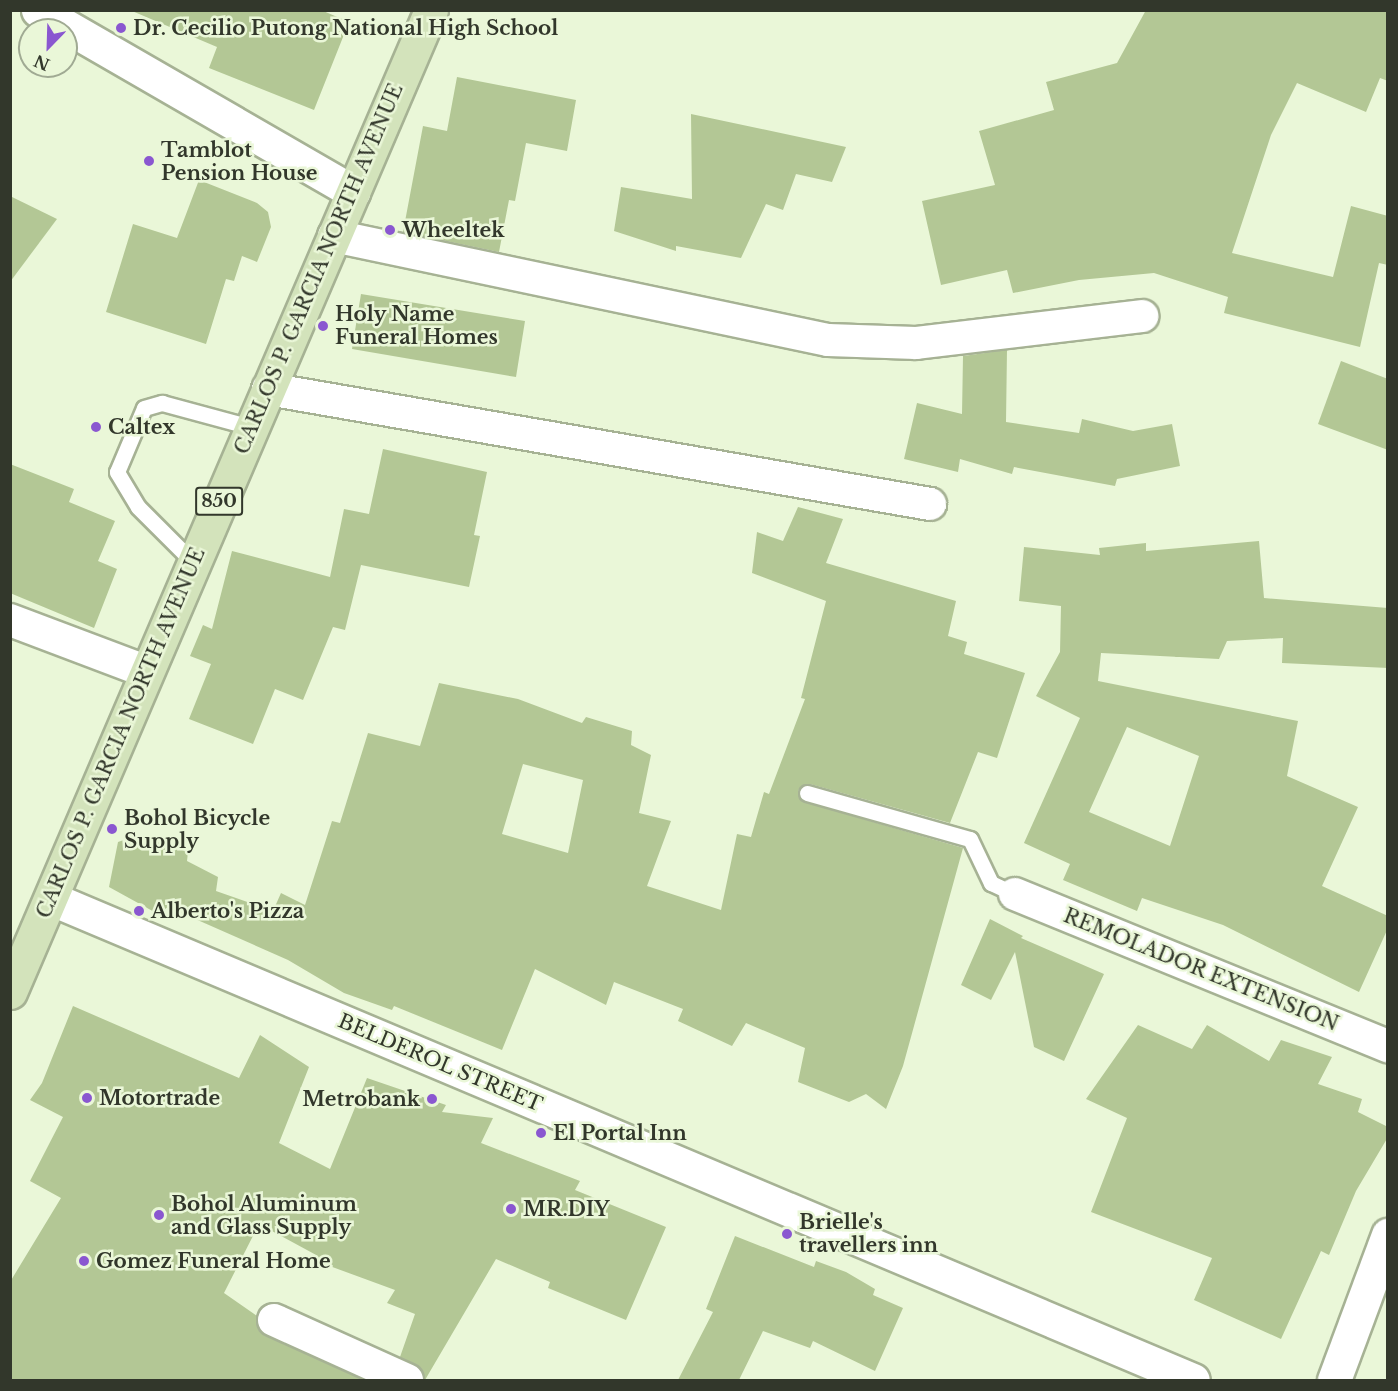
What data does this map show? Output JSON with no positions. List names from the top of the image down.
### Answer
{
  "streets": {
    "main road": ["CARLOS P. GARCIA NORTH AVENUE", "850"],
    "street": ["REMOLADOR EXTENSION", "BELDEROL STREET"]
  },
  "crossings": [
    ["CARLOS P. GARCIA NORTH AVENUE", "BELDEROL STREET"]
  ],
  "places": [
    "Dr. Cecilio Putong National High School",
    "Tamblot Pension House",
    "Wheeltek",
    "Holy Name Funeral Homes",
    "Caltex",
    "Bohol Bicycle Supply",
    "Alberto's Pizza",
    "Motortrade",
    "Metrobank",
    "El Portal Inn",
    "MR.DIY",
    "Bohol Aluminum and Glass Supply",
    "Brielle's travellers inn",
    "Gomez Funeral Home"
  ],
  "north": "bottom left"
}
